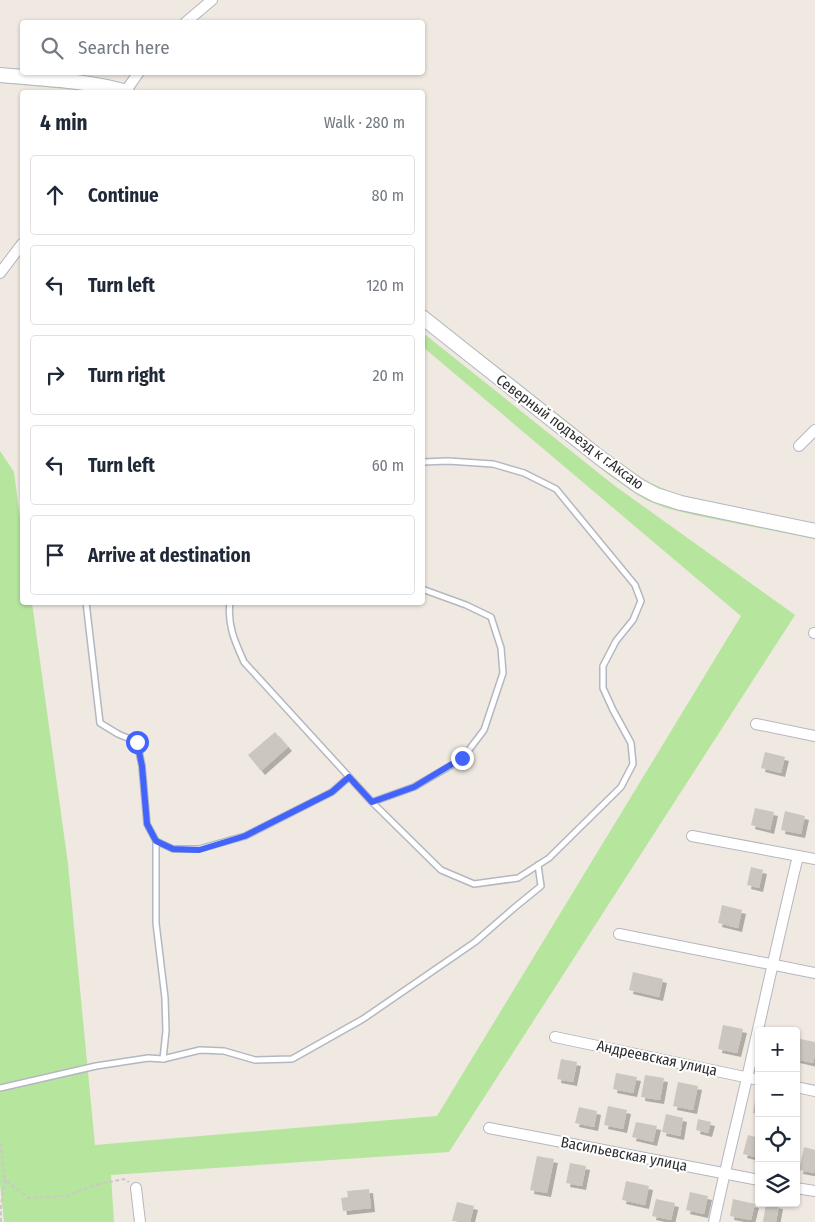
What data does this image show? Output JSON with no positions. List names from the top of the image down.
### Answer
{
  "streets": {
    "street": ["Северный подъезд к г.Аксаю", "Андреевская улица", "Васильевская улица"]
  },
  "page": {
    "search": "Search here",
    "heading": ["4 min", "Walk · 280 m"],
    "list": [
      ["Continue", "80 m"],
      ["Turn left", "120 m"],
      ["Turn right", "20 m"],
      ["Turn left", "60 m"],
      "Arrive at destination"
    ],
    "map_buttons": ["+", "−"]
  }
}
